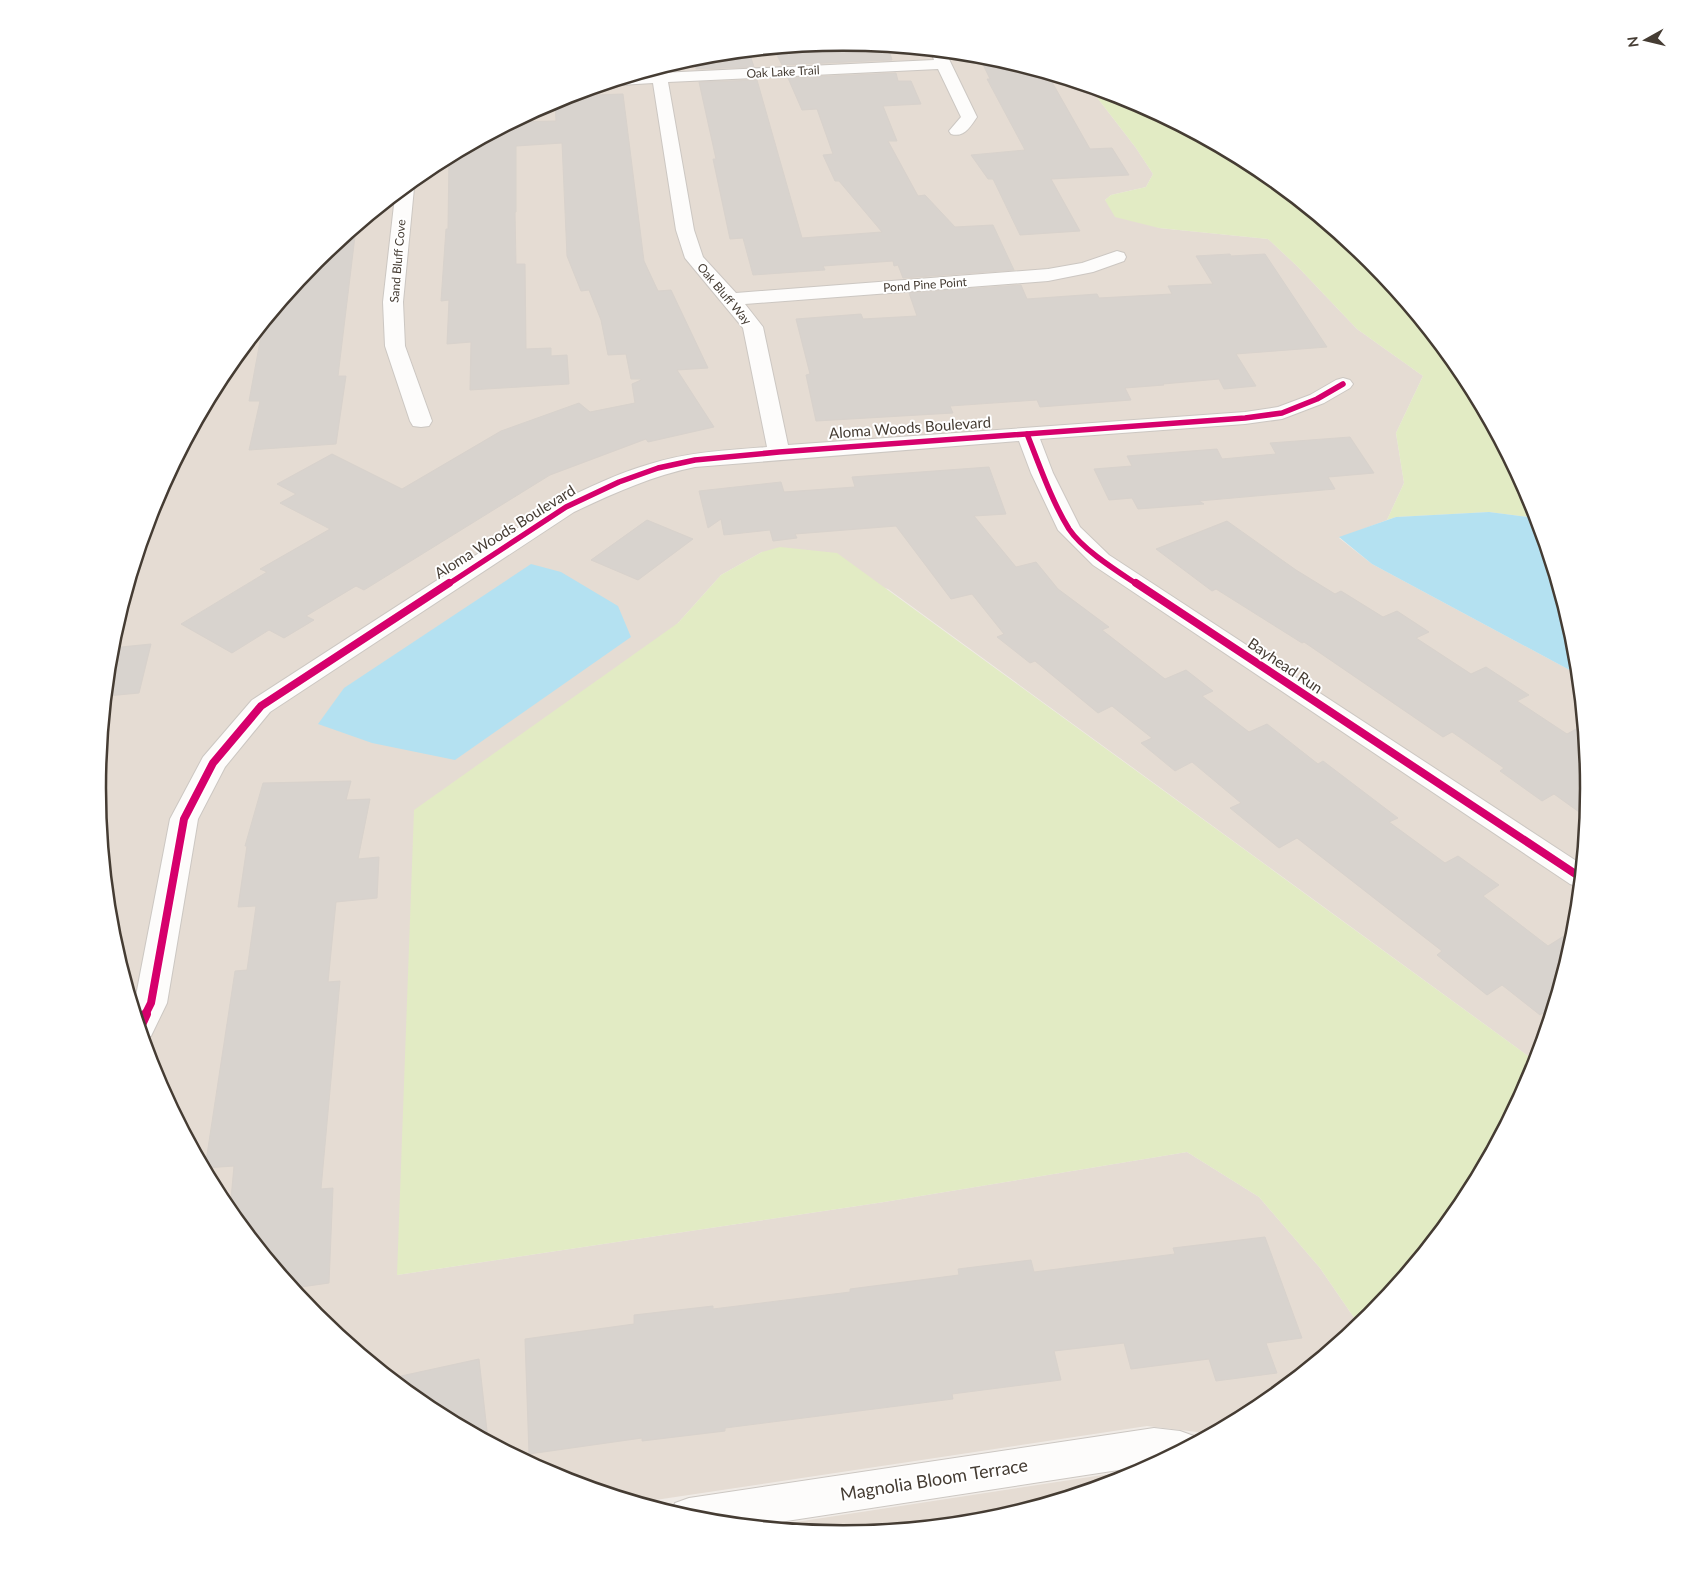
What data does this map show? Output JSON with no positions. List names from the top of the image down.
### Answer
{
  "streets": {
    "street": [
      "Oak Lake Trail",
      "Sand Bluff Cove",
      "Pond Pine Point",
      "Oak Bluff Way",
      "Aloma Woods Boulevard",
      "Bayhead Run",
      "Magnolia Bloom Terrace"
    ]
  },
  "crossings": [
    ["Oak Lake Trail", "Oak Bluff Way"],
    ["Pond Pine Point", "Oak Bluff Way"],
    ["Oak Bluff Way", "Aloma Woods Boulevard"],
    ["Aloma Woods Boulevard", "Bayhead Run"]
  ],
  "north": "left"
}
